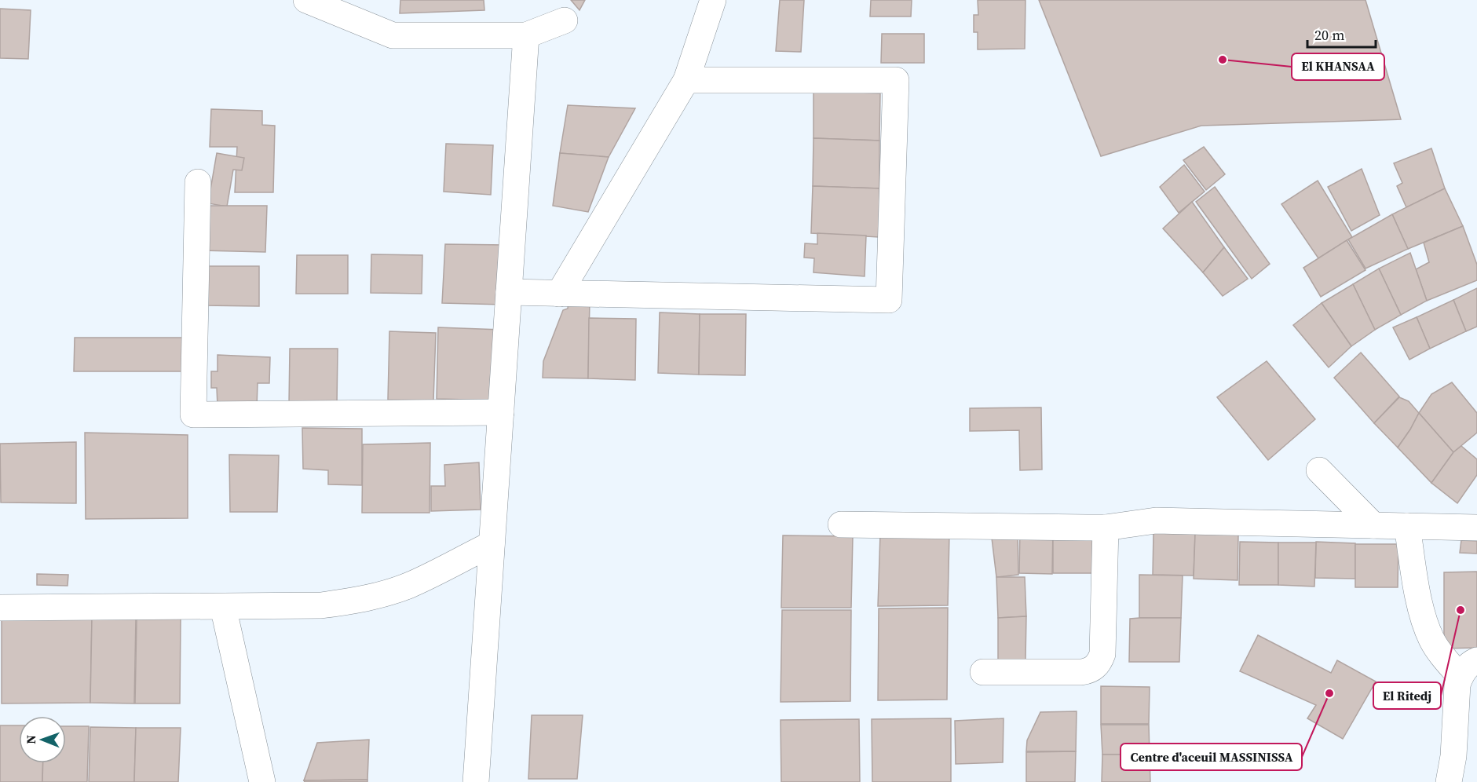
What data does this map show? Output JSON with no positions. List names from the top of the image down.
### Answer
{
  "places": ["El KHANSAA", "El Ritedj", "Centre d'aceuil MASSINISSA"],
  "scale_bar": "20 m",
  "north": "left"
}
